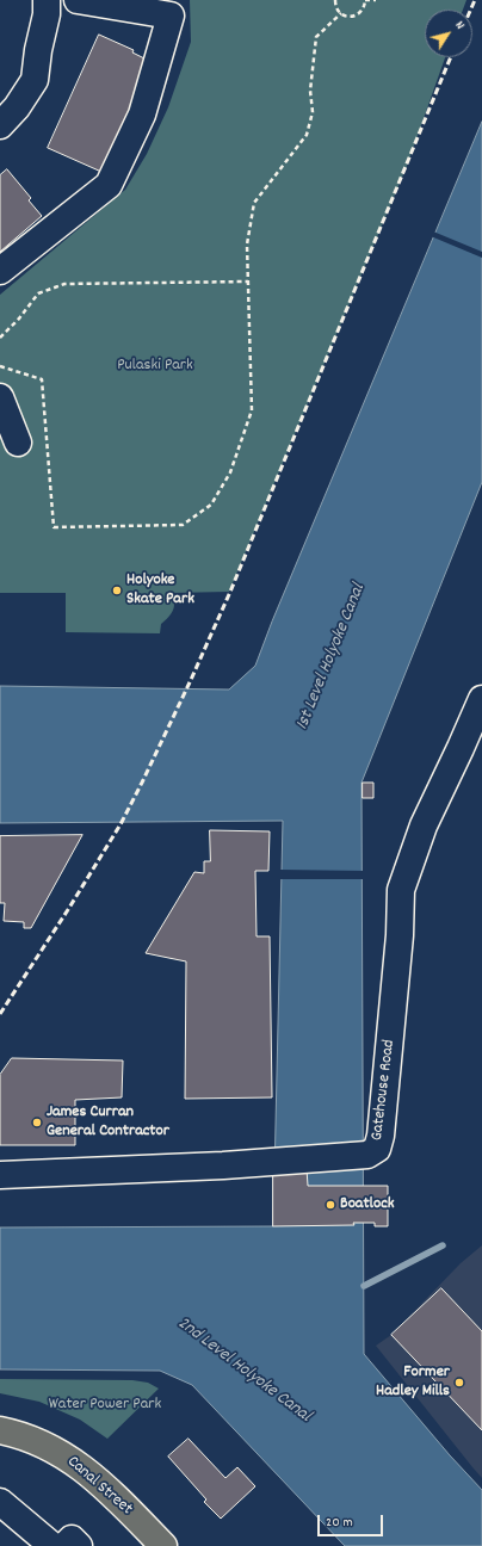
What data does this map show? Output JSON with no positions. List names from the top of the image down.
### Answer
{
  "streets": {
    "main road": ["Canal Street"],
    "street": ["Gatehouse Road"]
  },
  "water": ["1st Level Holyoke Canal", "2nd Level Holyoke Canal"],
  "parks": ["Pulaski Park", "Water Power Park"],
  "places": [
    "Holyoke Skate Park",
    "James Curran General Contractor",
    "Boatlock",
    "Former Hadley Mills"
  ],
  "scale_bar": "20 m",
  "north": "top right"
}
